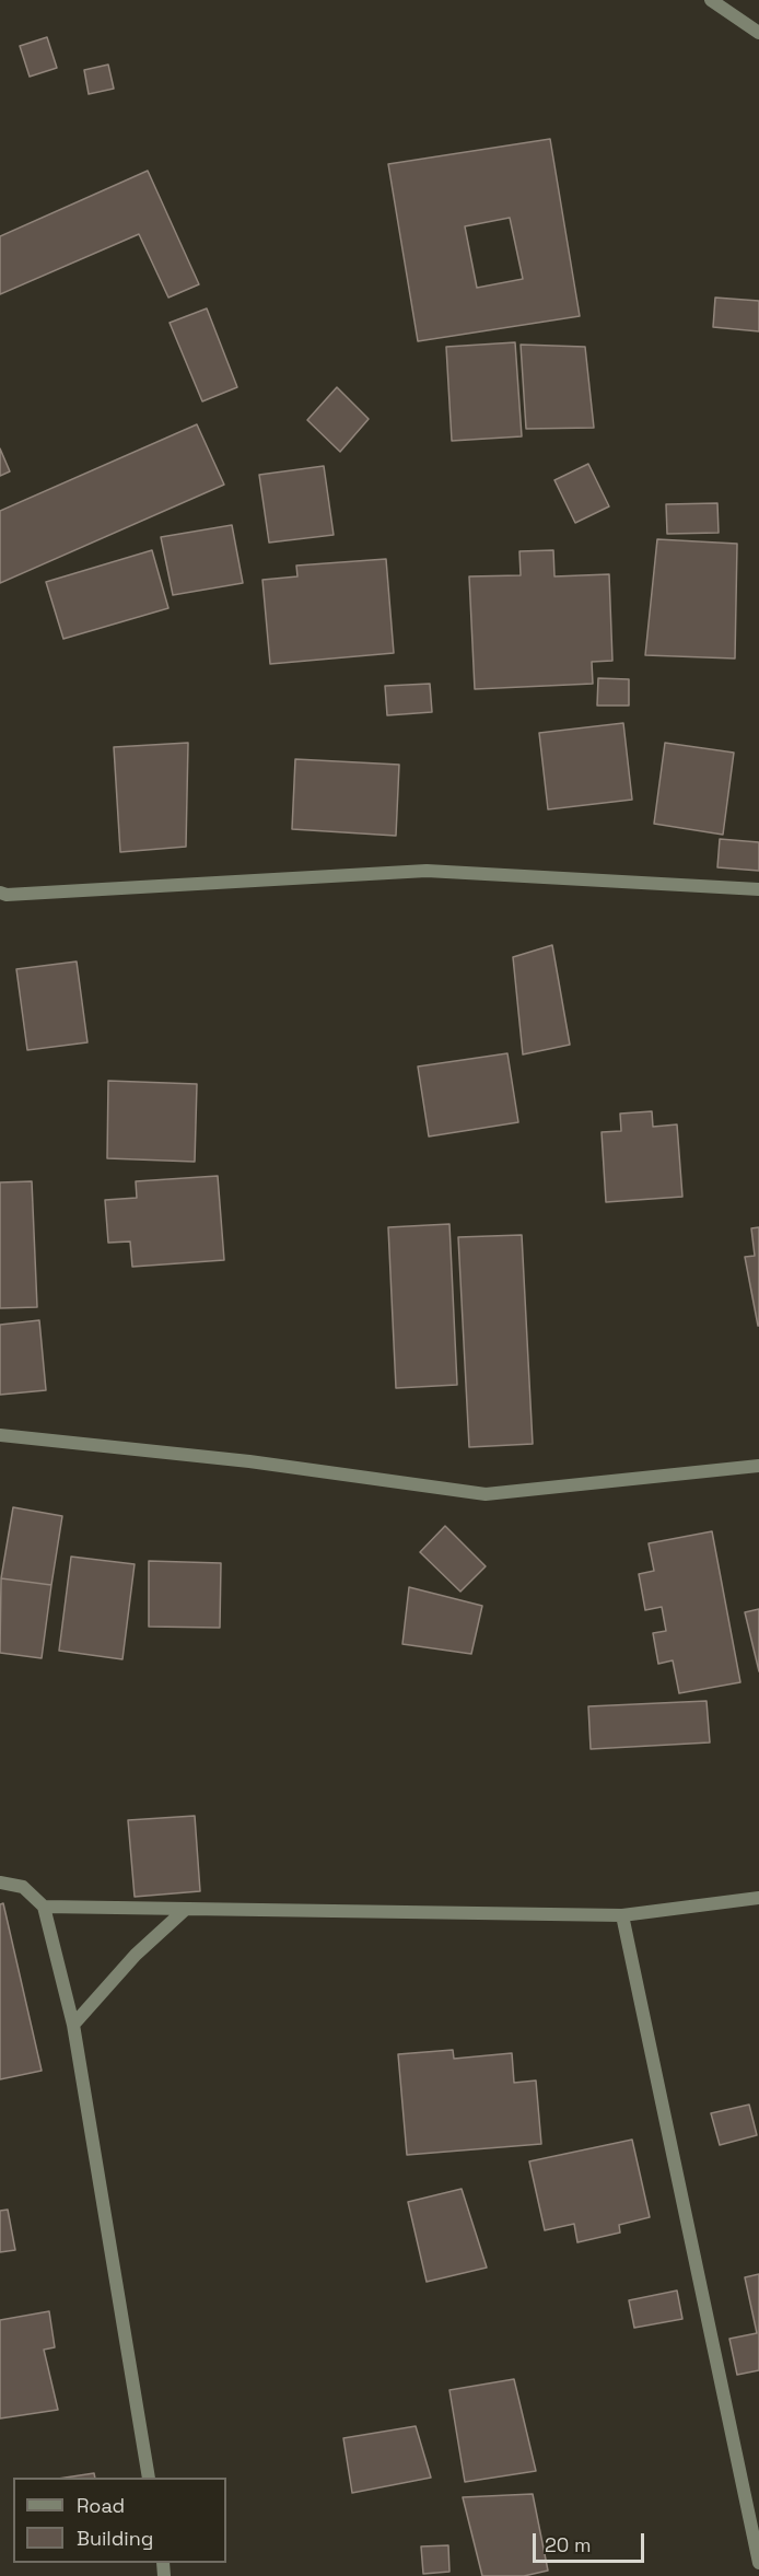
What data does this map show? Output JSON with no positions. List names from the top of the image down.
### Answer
{
  "legend": ["Road", "Building"],
  "scale_bar": "20 m"
}
